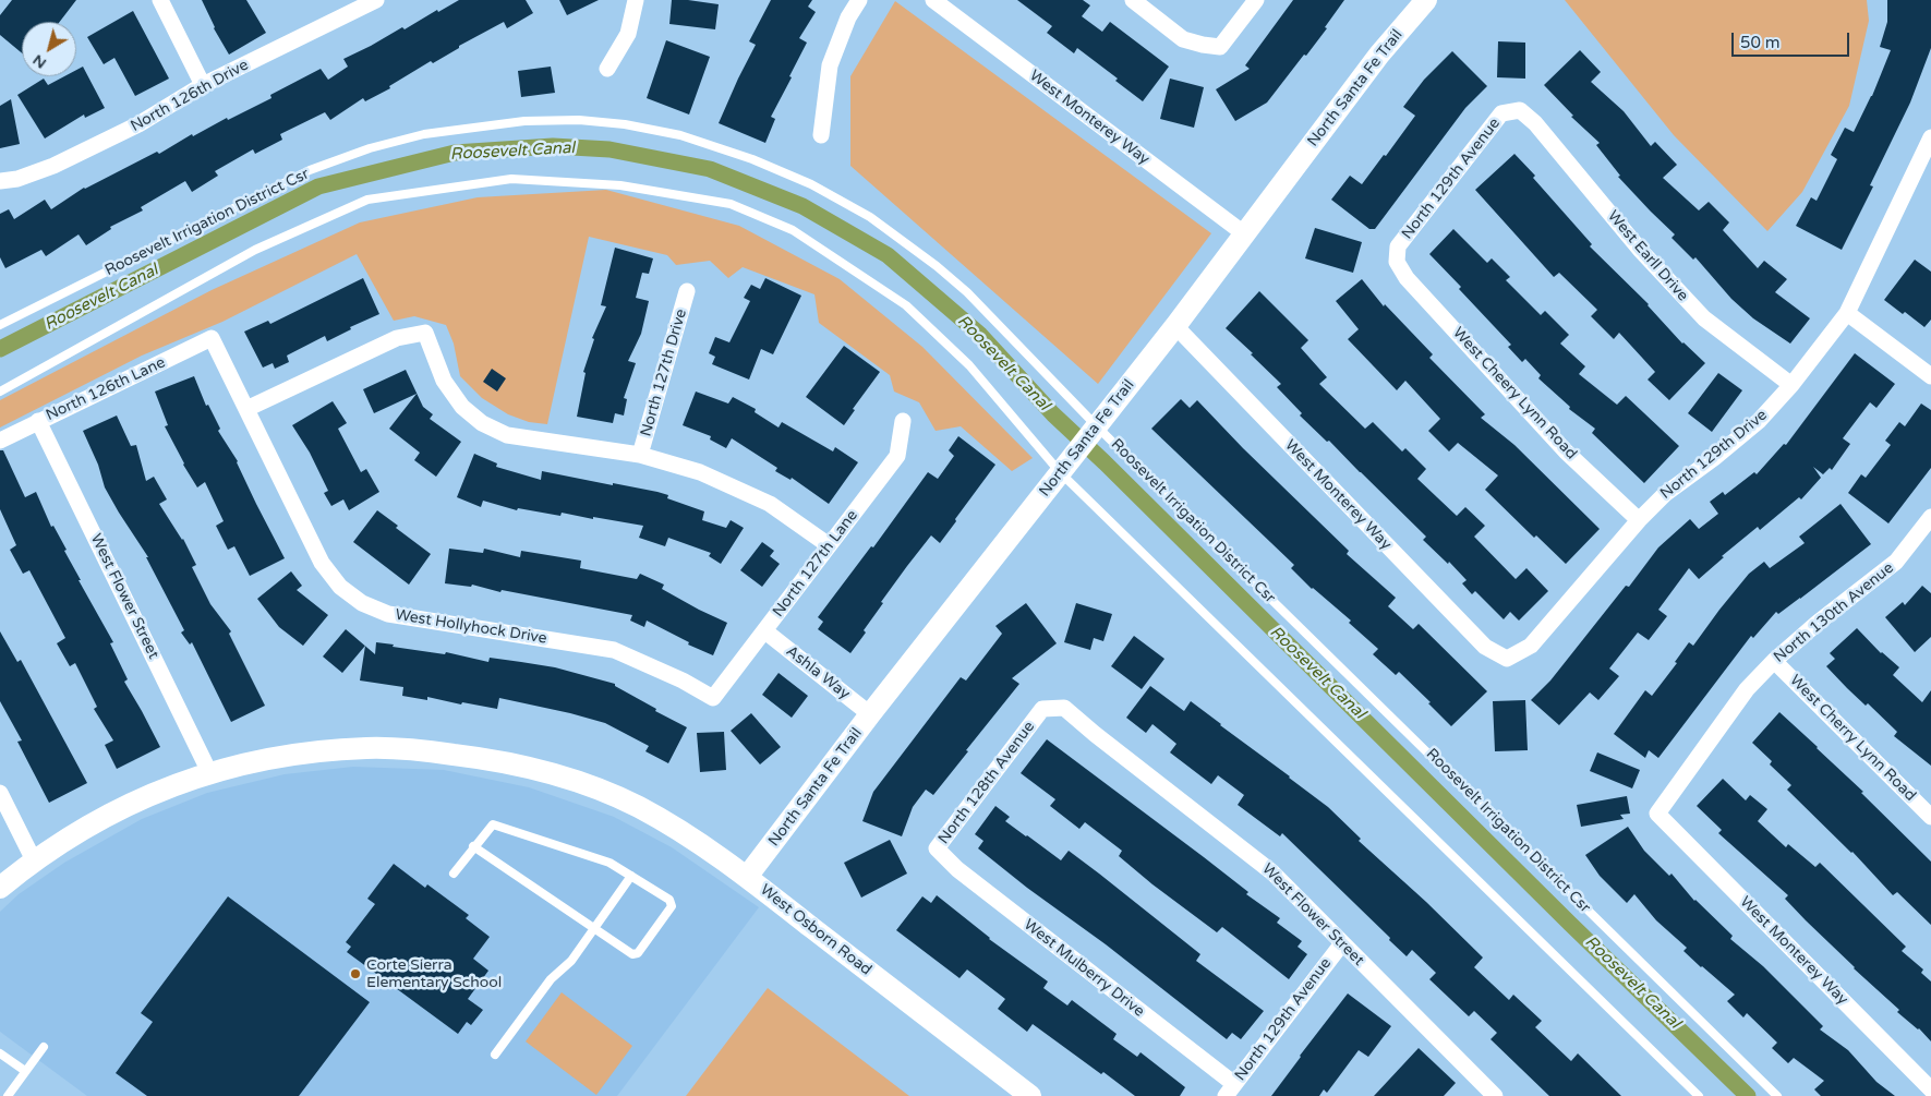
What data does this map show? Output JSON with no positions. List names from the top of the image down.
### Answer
{
  "streets": {
    "street": [
      "North Santa Fe Trail",
      "North 126th Drive",
      "West Monterey Way",
      "North 129th Avenue",
      "West Earll Drive",
      "North 127th Drive",
      "North 126th Lane",
      "West Cheery Lynn Road",
      "North 129th Drive",
      "North 127th Lane",
      "West Flower Street",
      "North 130th Avenue",
      "West Hollyhock Drive",
      "Ashla Way",
      "West Cherry Lynn Road",
      "North 128th Avenue",
      "West Osborn Road",
      "West Mulberry Drive"
    ],
    "lane": ["Roosevelt Irrigation District Csr"]
  },
  "crossings": [
    ["North Santa Fe Trail", "West Monterey Way"],
    ["North Santa Fe Trail", "Roosevelt Irrigation District Csr"],
    ["North Santa Fe Trail", "Ashla Way"],
    ["North Santa Fe Trail", "West Osborn Road"],
    ["West Monterey Way", "North 129th Drive"],
    ["West Monterey Way", "North 130th Avenue"],
    ["North 129th Avenue", "West Earll Drive"],
    ["North 129th Avenue", "West Cheery Lynn Road"],
    ["North 129th Avenue", "West Flower Street"],
    ["North 129th Avenue", "West Mulberry Drive"],
    ["West Earll Drive", "North 129th Drive"],
    ["North 126th Lane", "West Flower Street"],
    ["North 126th Lane", "West Hollyhock Drive"],
    ["West Cheery Lynn Road", "North 129th Drive"],
    ["North 127th Lane", "West Hollyhock Drive"],
    ["North 127th Lane", "Ashla Way"],
    ["West Flower Street", "North 128th Avenue"],
    ["West Flower Street", "West Osborn Road"],
    ["North 130th Avenue", "West Cherry Lynn Road"],
    ["North 128th Avenue", "West Mulberry Drive"]
  ],
  "water": ["Roosevelt Canal"],
  "places": ["Corte Sierra Elementary School"],
  "scale_bar": "50 m",
  "north": "bottom left"
}
